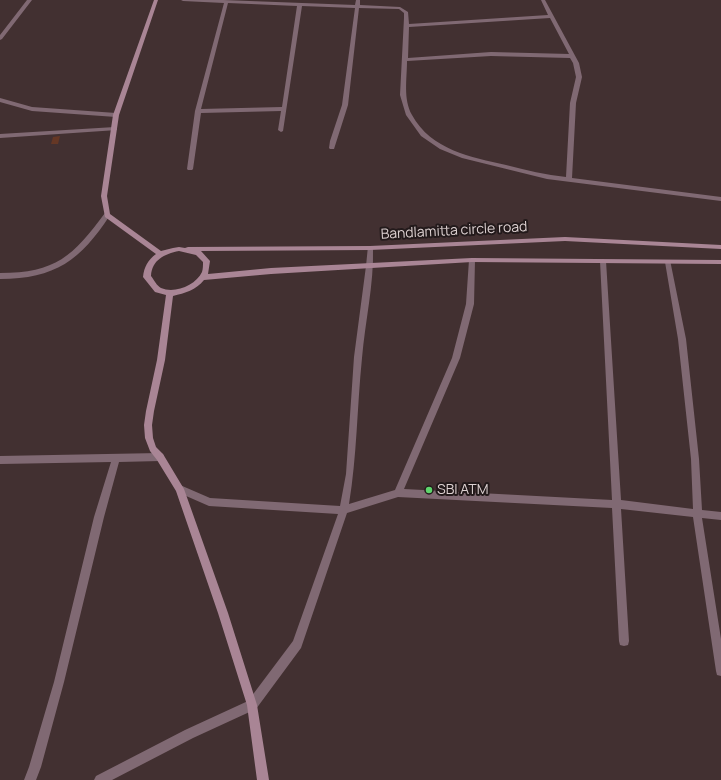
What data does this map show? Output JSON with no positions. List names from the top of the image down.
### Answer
{
  "streets": {
    "street": ["Bandlamitta circle road"]
  },
  "places": ["SBI ATM"]
}
